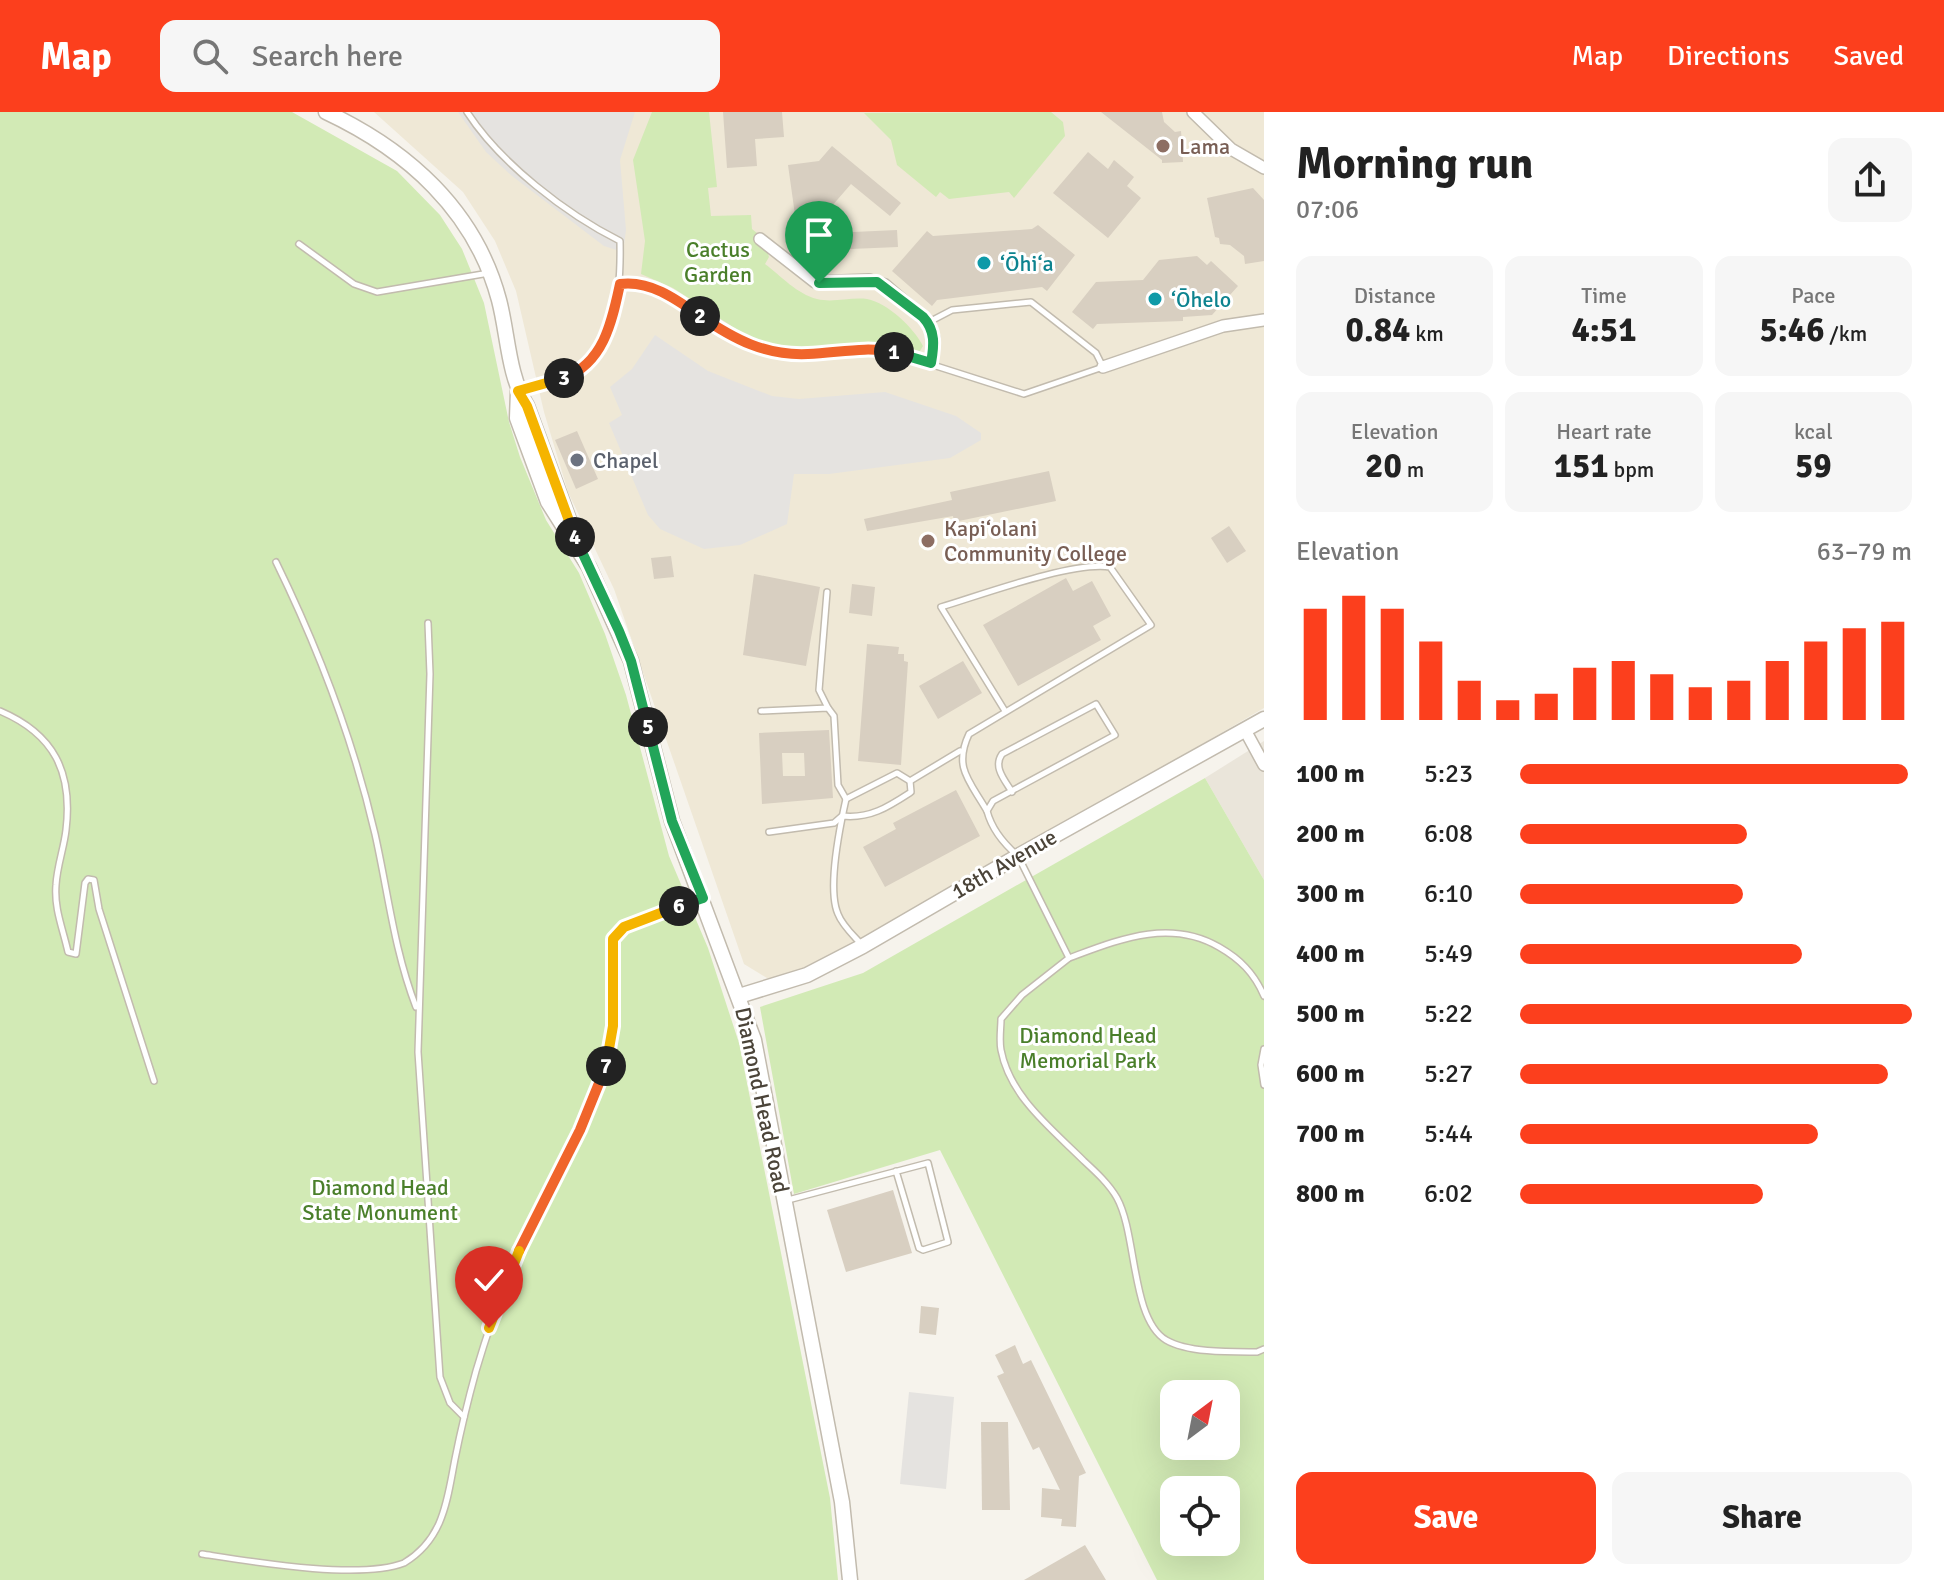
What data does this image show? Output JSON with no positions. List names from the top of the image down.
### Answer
{
  "streets": {
    "street": ["18th Avenue", "Diamond Head Road"]
  },
  "crossings": [
    ["18th Avenue", "Diamond Head Road"]
  ],
  "parks": ["Cactus Garden", "Diamond Head Memorial Park", "Diamond Head State Monument"],
  "places": [
    "Lama",
    "‘Ōhi‘a",
    "‘Ōhelo",
    "Chapel",
    "Kapi‘olani Community College"
  ],
  "north": "top right",
  "page": {
    "header": "Map",
    "search": "Search here",
    "nav": ["Map", "Directions", "Saved"],
    "heading": ["Morning run", "07:06"],
    "stats": [
      ["Distance", "0.84 km"],
      ["Time", "4:51"],
      ["Pace", "5:46 /km"],
      ["Elevation", "20 m"],
      ["Heart rate", "151 bpm"],
      ["kcal", "59"]
    ],
    "pins": [
      "2",
      "1",
      "3",
      "4",
      "5",
      "6",
      "7"
    ],
    "chart": ["Elevation", "63–79 m"],
    "list": [
      {
        "name": "100 m",
        "note": "5:23"
      },
      {
        "name": "200 m",
        "note": "6:08"
      },
      {
        "name": "300 m",
        "note": "6:10"
      },
      {
        "name": "400 m",
        "note": "5:49"
      },
      {
        "name": "500 m",
        "note": "5:22"
      },
      {
        "name": "600 m",
        "note": "5:27"
      },
      {
        "name": "700 m",
        "note": "5:44"
      },
      {
        "name": "800 m",
        "note": "6:02"
      }
    ],
    "buttons": ["Save", "Share"]
  }
}
